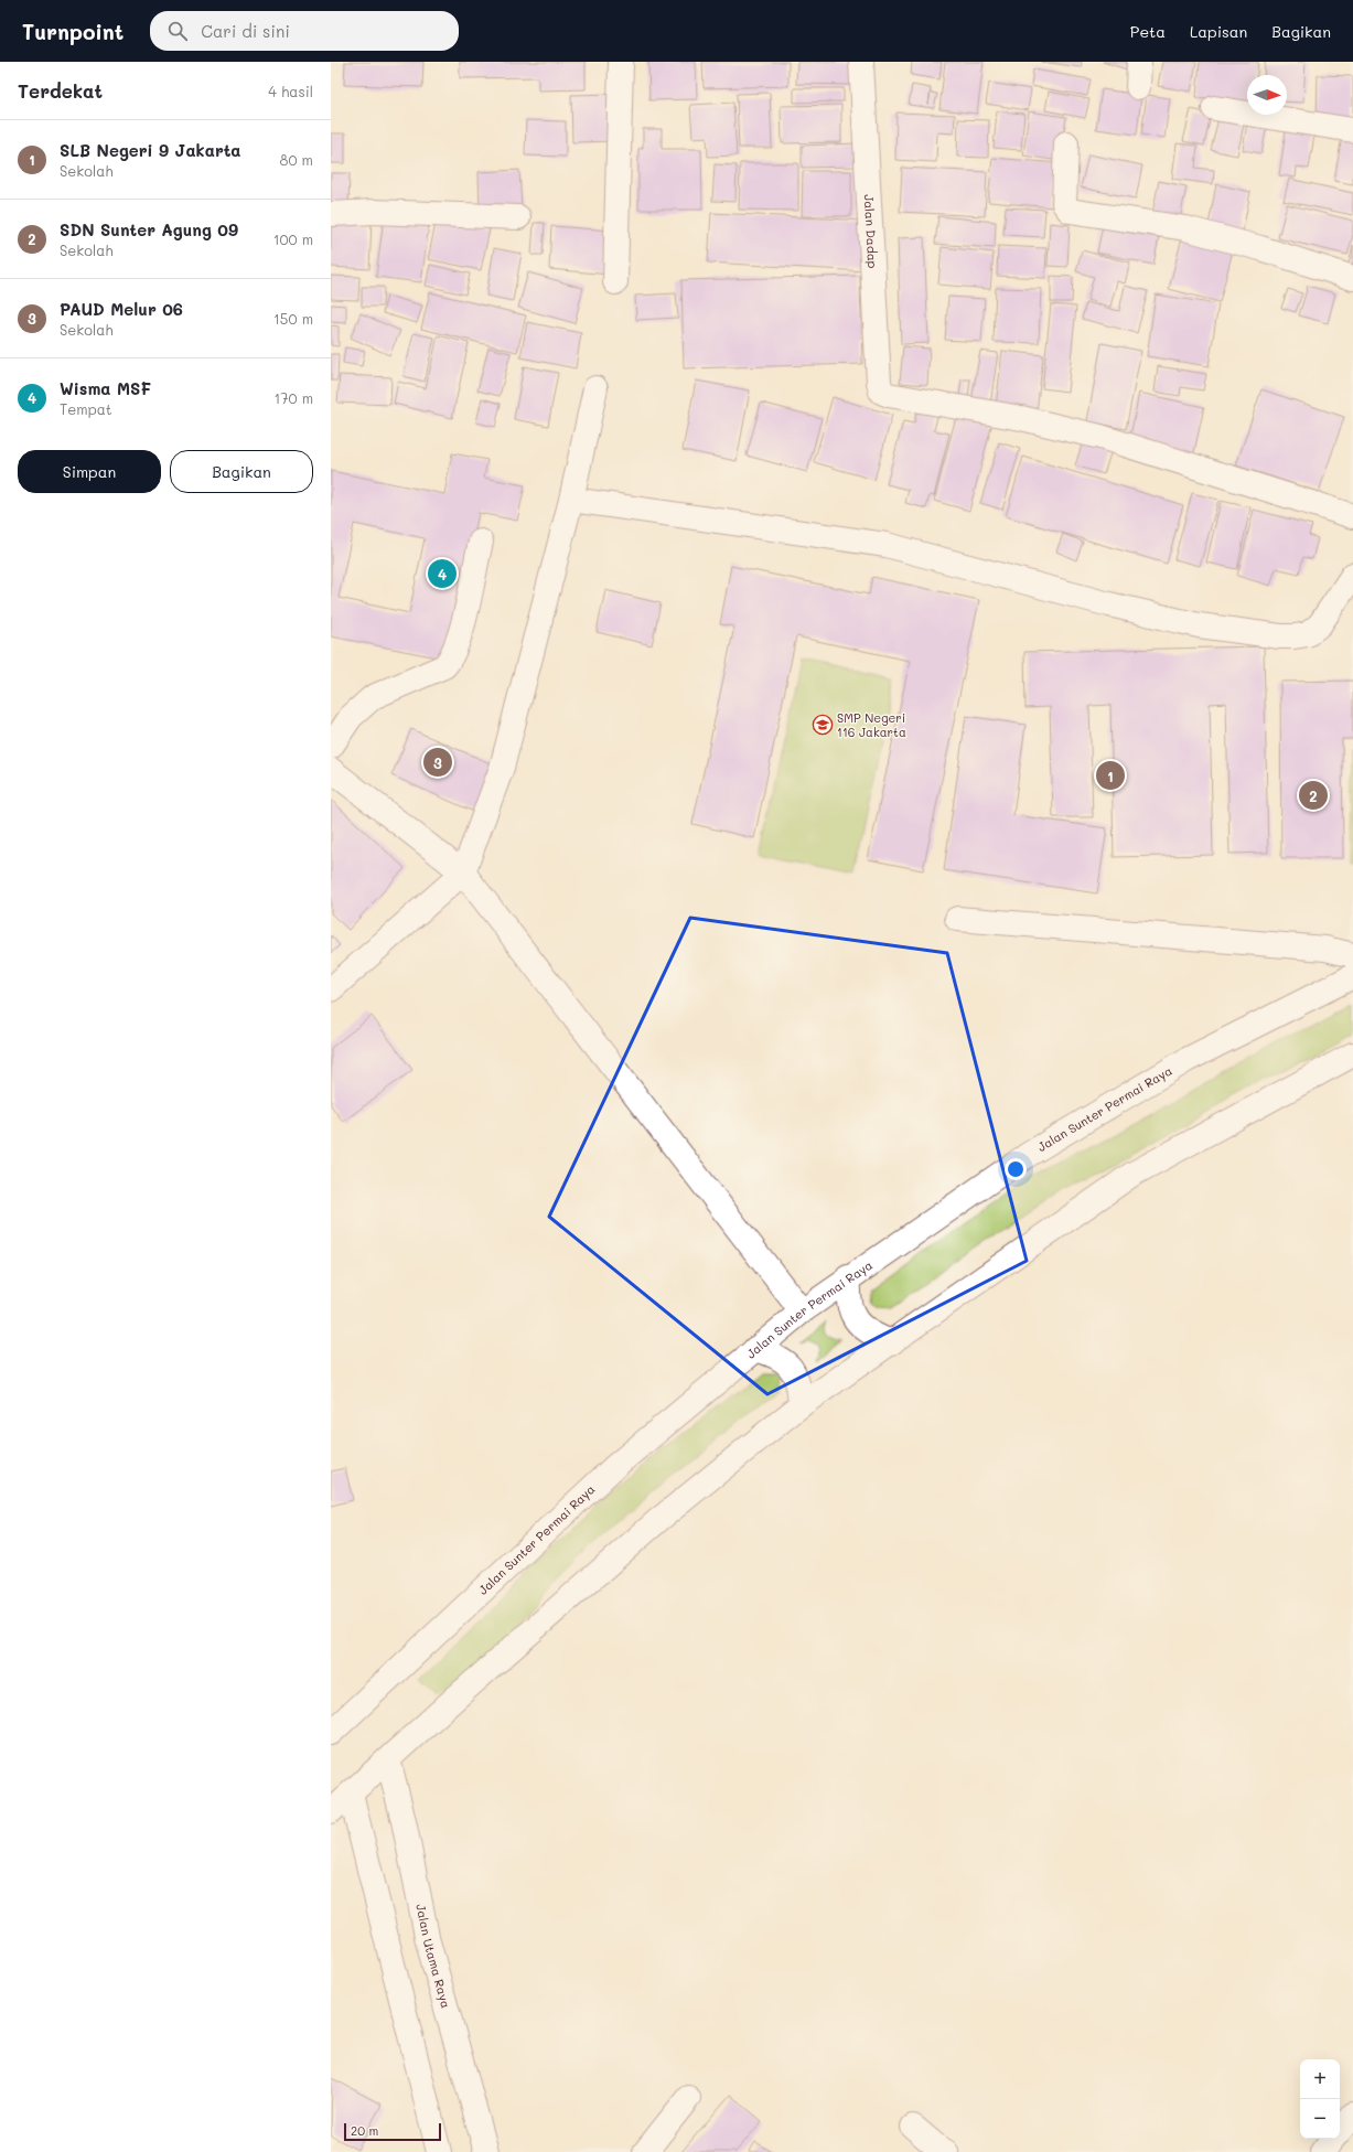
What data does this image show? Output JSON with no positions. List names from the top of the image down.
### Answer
{
  "streets": {
    "street": ["Jalan Dadap", "Jalan Sunter Permai Raya", "Jalan Utama Raya"]
  },
  "places": {
    "school or university": ["SMP Negeri 116 Jakarta"]
  },
  "scale_bar": "20 m",
  "north": "right",
  "page": {
    "header": "Turnpoint",
    "search": "Cari di sini",
    "nav": ["Peta", "Lapisan", "Bagikan"],
    "heading": ["Terdekat", "4 hasil"],
    "list": [
      {
        "mark": "1",
        "name": "SLB Negeri 9 Jakarta",
        "note": "Sekolah",
        "value": "80 m"
      },
      {
        "mark": "2",
        "name": "SDN Sunter Agung 09",
        "note": "Sekolah",
        "value": "100 m"
      },
      {
        "mark": "3",
        "name": "PAUD Melur 06",
        "note": "Sekolah",
        "value": "150 m"
      },
      {
        "mark": "4",
        "name": "Wisma MSF",
        "note": "Tempat",
        "value": "170 m"
      }
    ],
    "buttons": ["Simpan", "Bagikan"],
    "pins": [
      "4",
      "3",
      "1",
      "2"
    ],
    "map_buttons": ["+", "−"],
    "scale": "20 m"
  }
}
